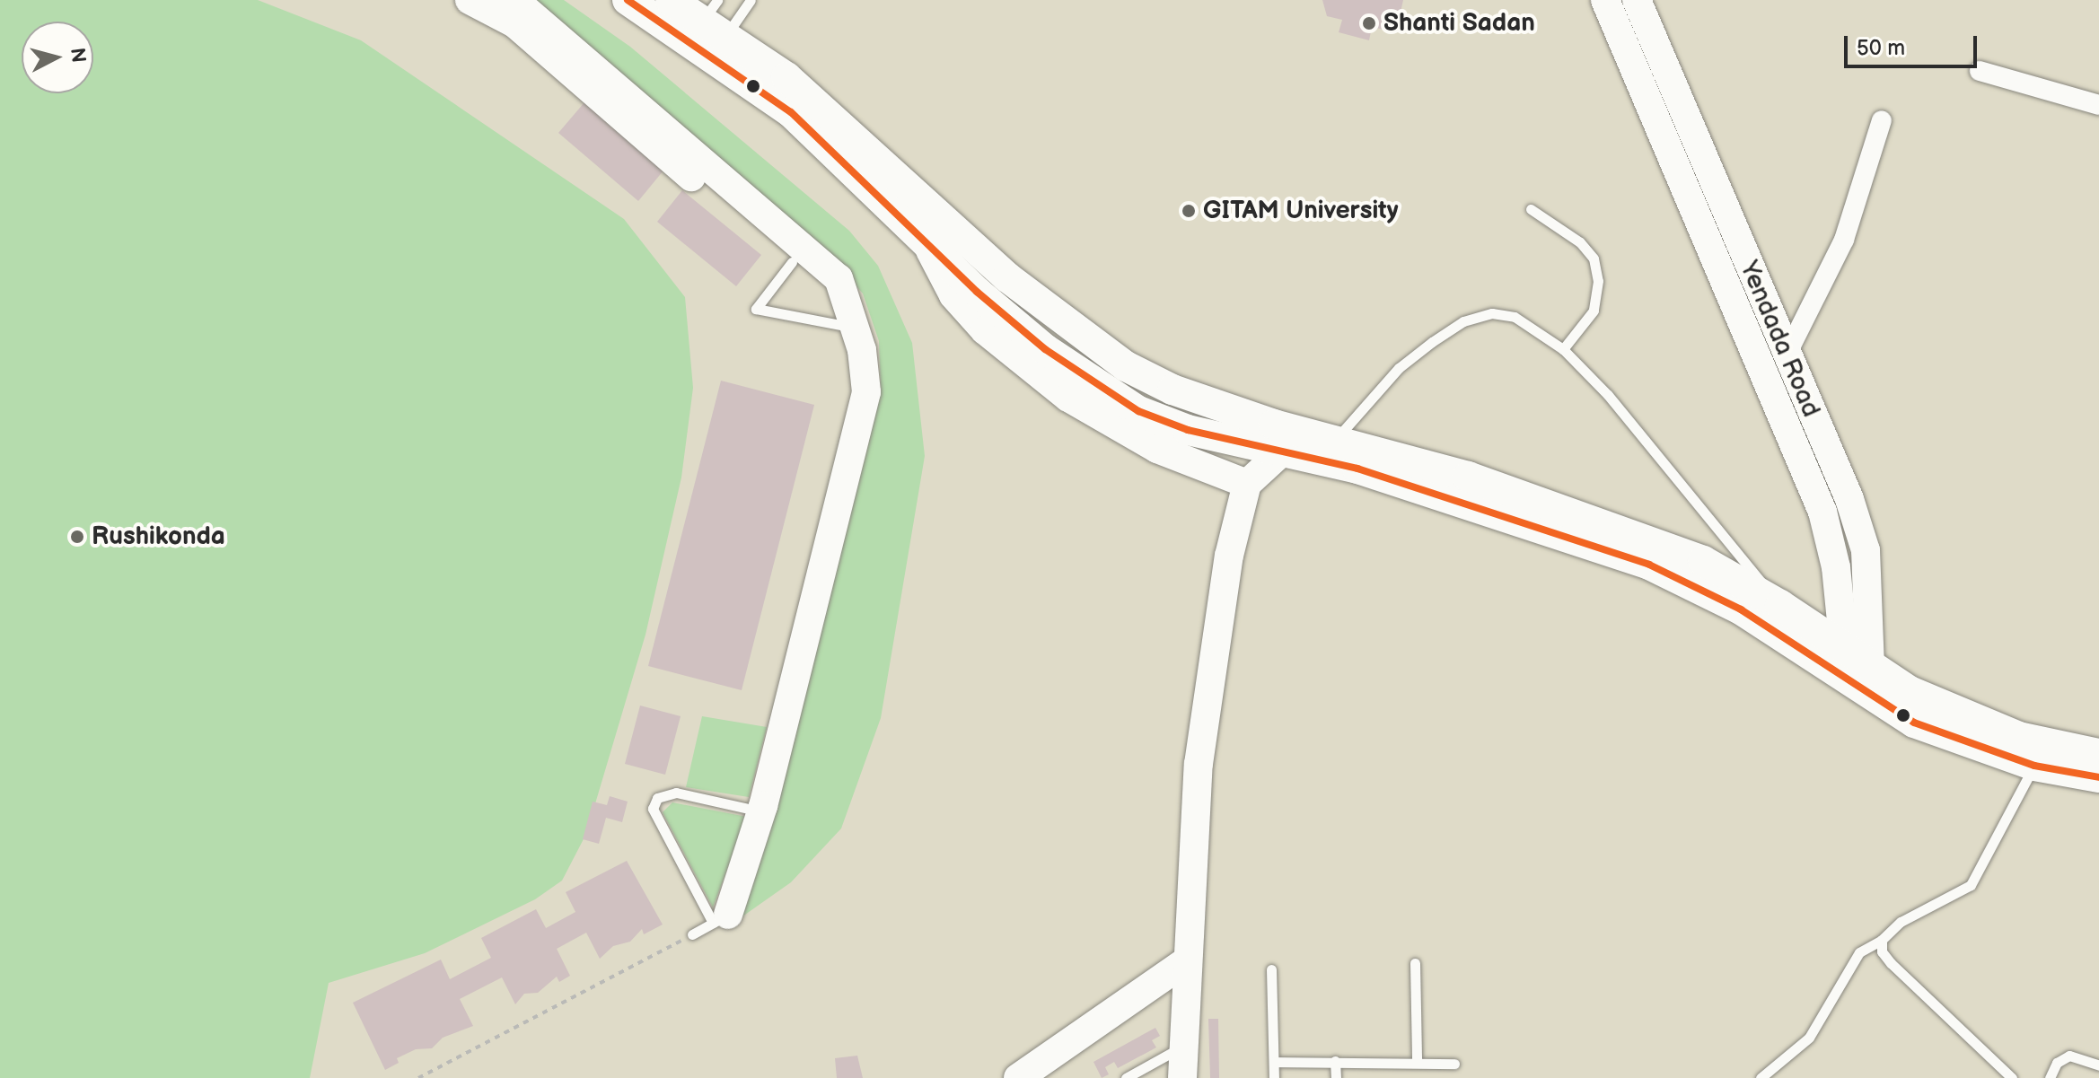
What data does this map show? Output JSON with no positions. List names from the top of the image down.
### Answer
{
  "streets": {
    "street": ["Yendada Road"]
  },
  "places": ["Shanti Sadan", "GITAM University", "Rushikonda"],
  "scale_bar": "50 m",
  "north": "right"
}
